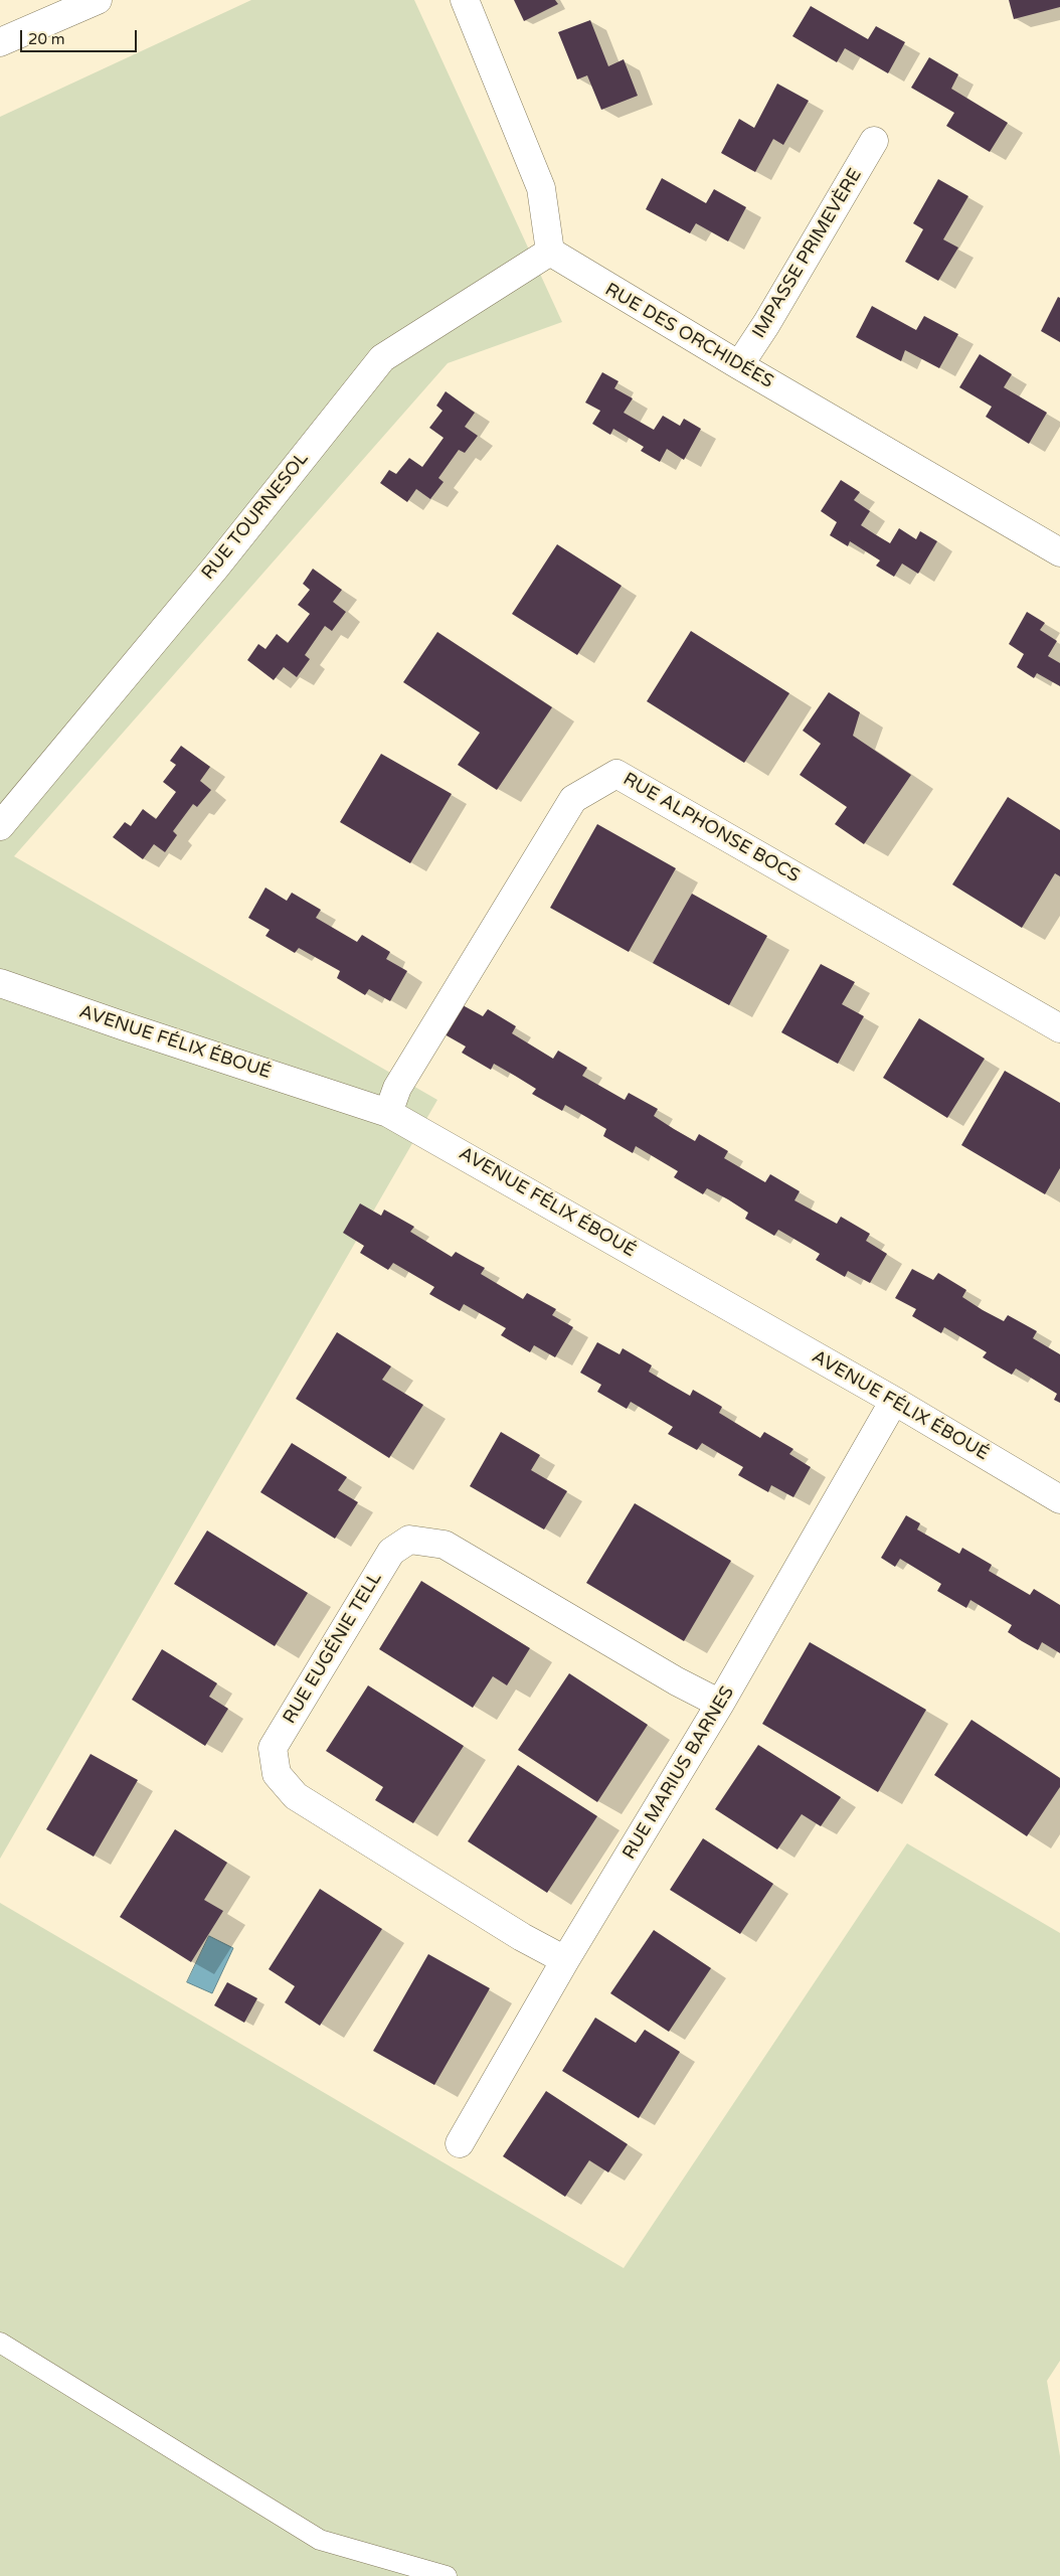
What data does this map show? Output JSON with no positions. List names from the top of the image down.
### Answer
{
  "streets": {
    "street": [
      "IMPASSE PRIMEVÈRE",
      "RUE DES ORCHIDÉES",
      "RUE TOURNESOL",
      "RUE ALPHONSE BOCS",
      "AVENUE FÉLIX ÉBOUÉ",
      "RUE EUGÉNIE TELL",
      "RUE MARIUS BARNES"
    ]
  },
  "crossings": [
    ["IMPASSE PRIMEVÈRE", "RUE DES ORCHIDÉES"],
    ["RUE DES ORCHIDÉES", "RUE TOURNESOL"],
    ["RUE ALPHONSE BOCS", "AVENUE FÉLIX ÉBOUÉ"],
    ["AVENUE FÉLIX ÉBOUÉ", "RUE MARIUS BARNES"],
    ["RUE EUGÉNIE TELL", "RUE MARIUS BARNES"]
  ],
  "scale_bar": "20 m"
}
